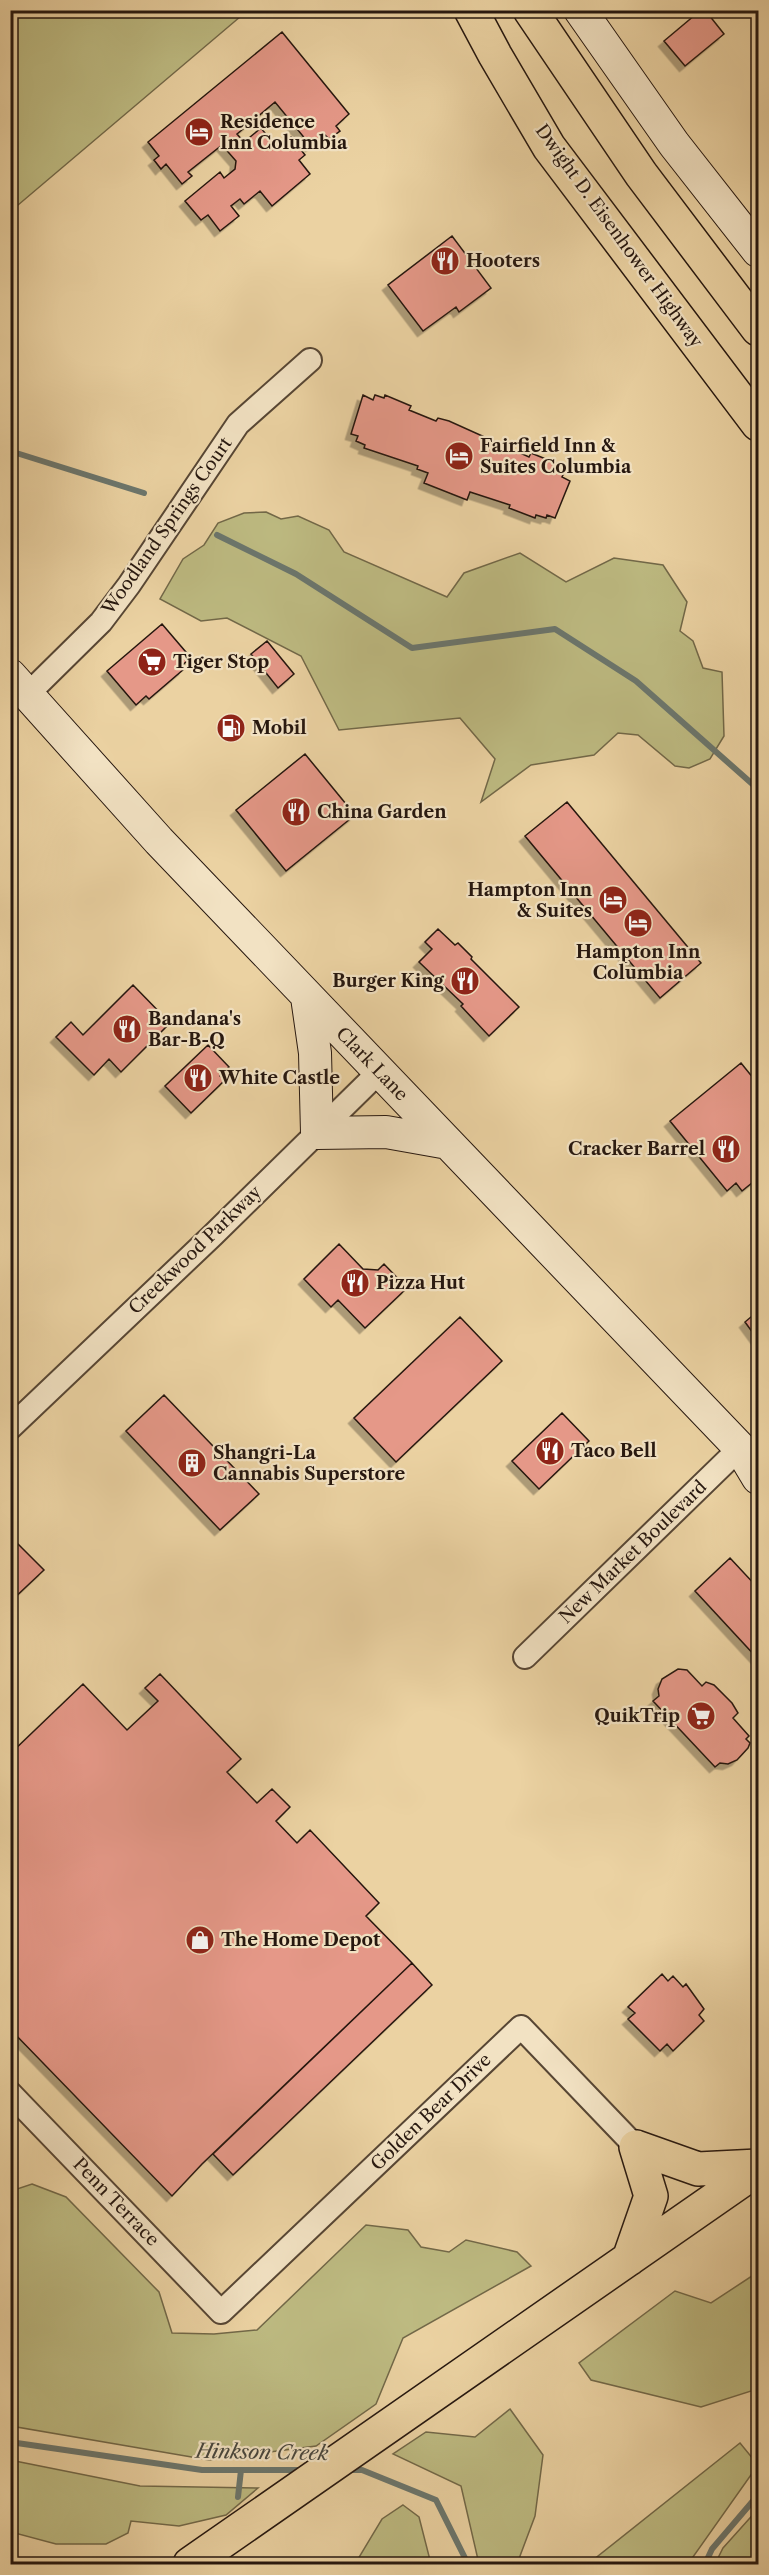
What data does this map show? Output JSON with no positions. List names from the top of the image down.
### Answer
{
  "streets": {
    "highway": ["Dwight D. Eisenhower Highway"],
    "main road": ["Clark Lane"],
    "street": [
      "Woodland Springs Court",
      "Creekwood Parkway",
      "New Market Boulevard",
      "Golden Bear Drive",
      "Penn Terrace"
    ]
  },
  "crossings": [
    ["Woodland Springs Court", "Clark Lane"],
    ["Clark Lane", "Creekwood Parkway"],
    ["Clark Lane", "New Market Boulevard"],
    ["Golden Bear Drive", "Penn Terrace"]
  ],
  "water": ["Hinkson Creek"],
  "places": {
    "hotel": [
      "Residence Inn Columbia",
      "Fairfield Inn & Suites Columbia",
      "Hampton Inn & Suites",
      "Hampton Inn Columbia"
    ],
    "restaurant": [
      "Hooters",
      "China Garden",
      "Burger King",
      "Bandana's Bar-B-Q",
      "White Castle",
      "Cracker Barrel",
      "Pizza Hut",
      "Taco Bell"
    ],
    "supermarket": ["Tiger Stop", "QuikTrip"],
    "fuel station": ["Mobil"],
    "building": ["Shangri-La Cannabis Superstore"],
    "shop": ["The Home Depot"]
  }
}
